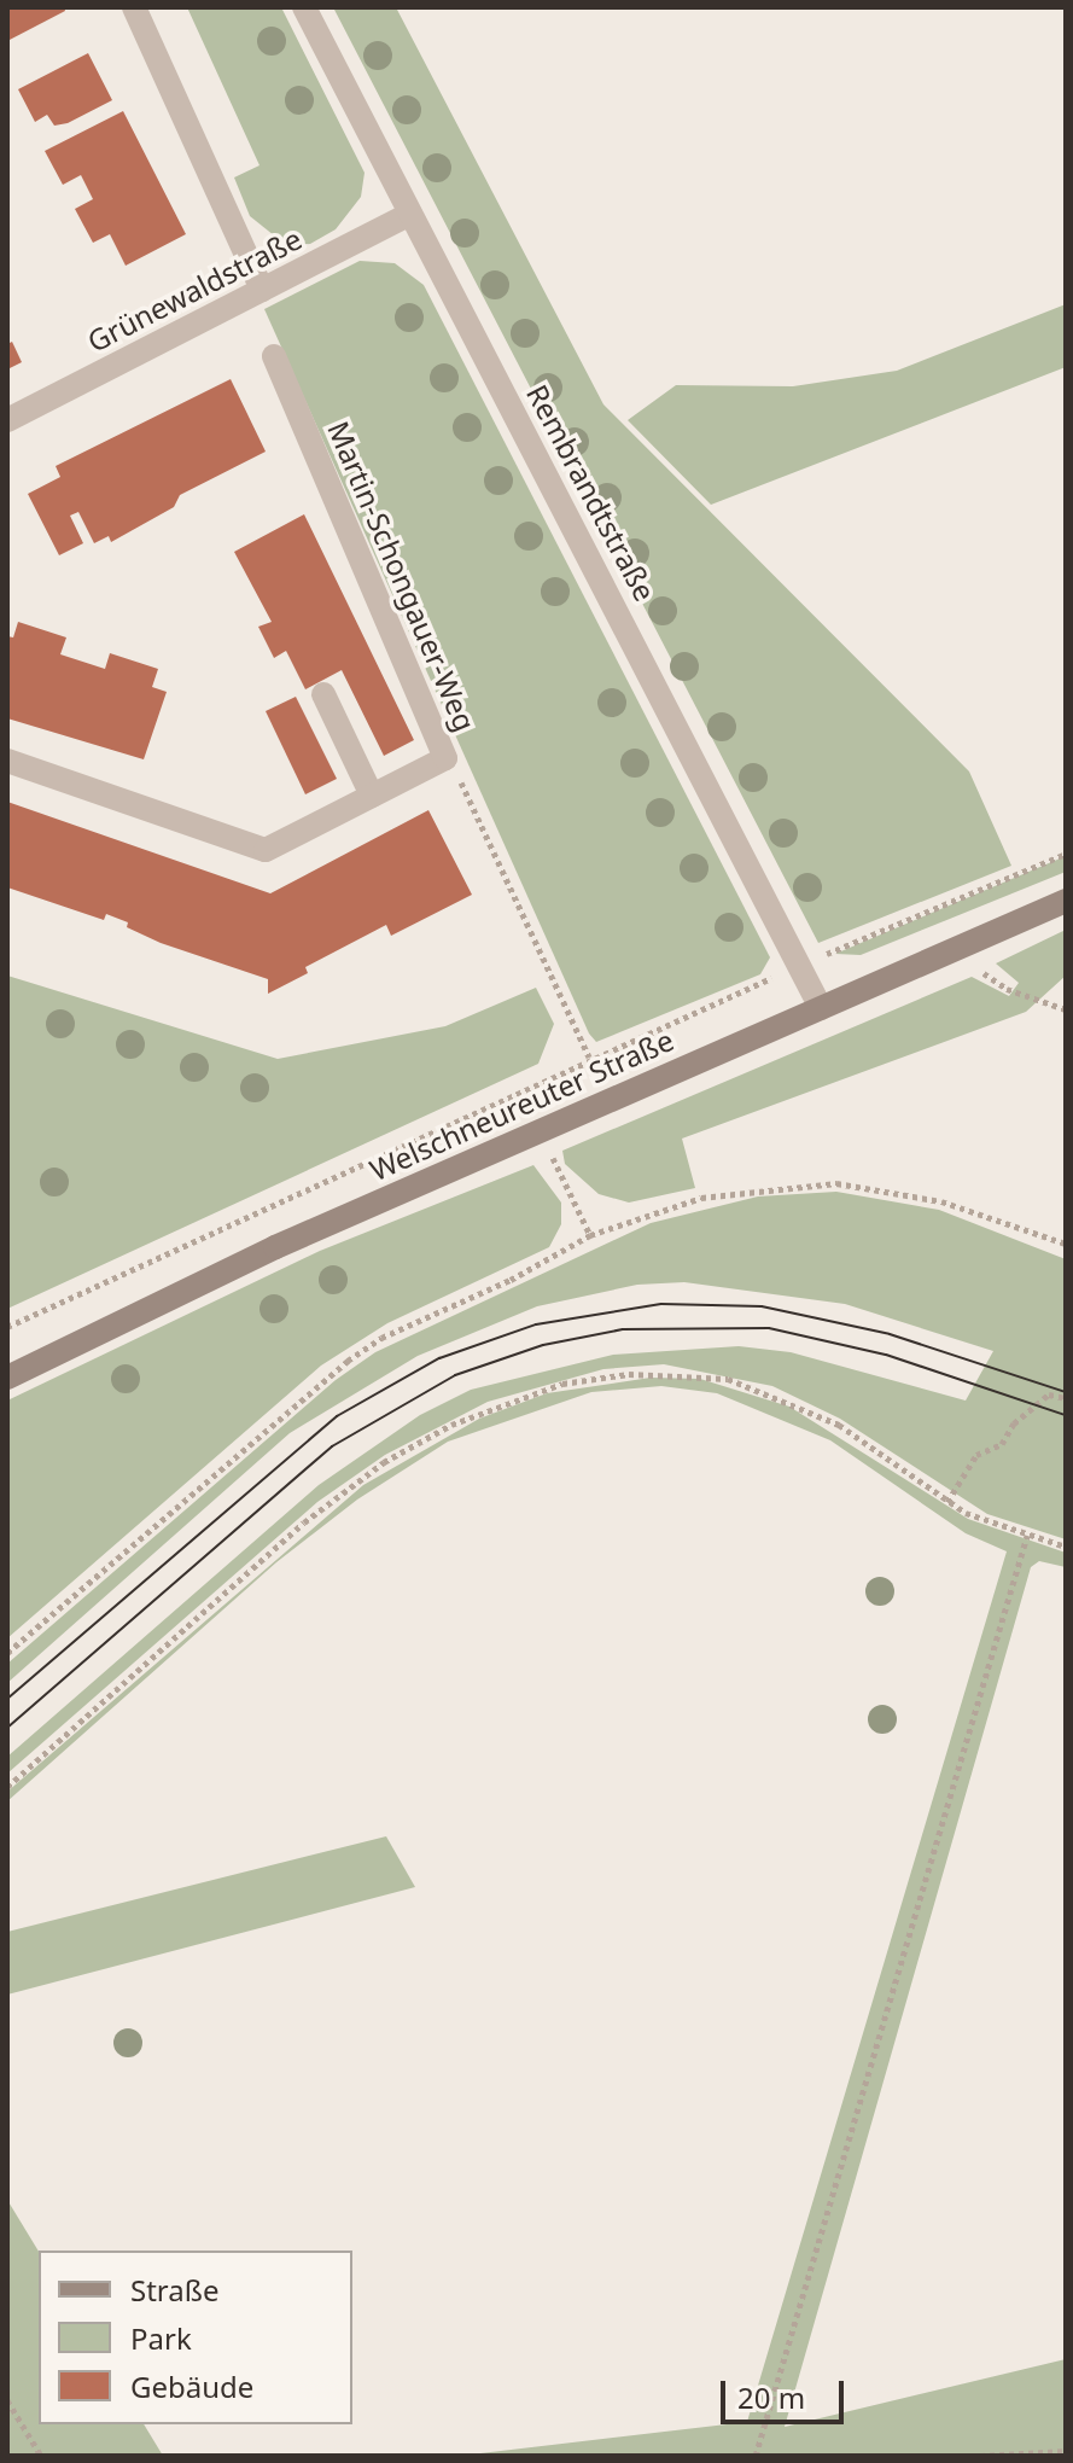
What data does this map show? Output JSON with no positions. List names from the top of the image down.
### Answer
{
  "streets": {
    "main road": ["Welschneureuter Straße"],
    "street": ["Grünewaldstraße", "Rembrandtstraße", "Martin-Schongauer-Weg"]
  },
  "crossings": [
    ["Grünewaldstraße", "Rembrandtstraße"],
    ["Rembrandtstraße", "Welschneureuter Straße"]
  ],
  "legend": ["Straße", "Park", "Gebäude"],
  "scale_bar": "20 m"
}
